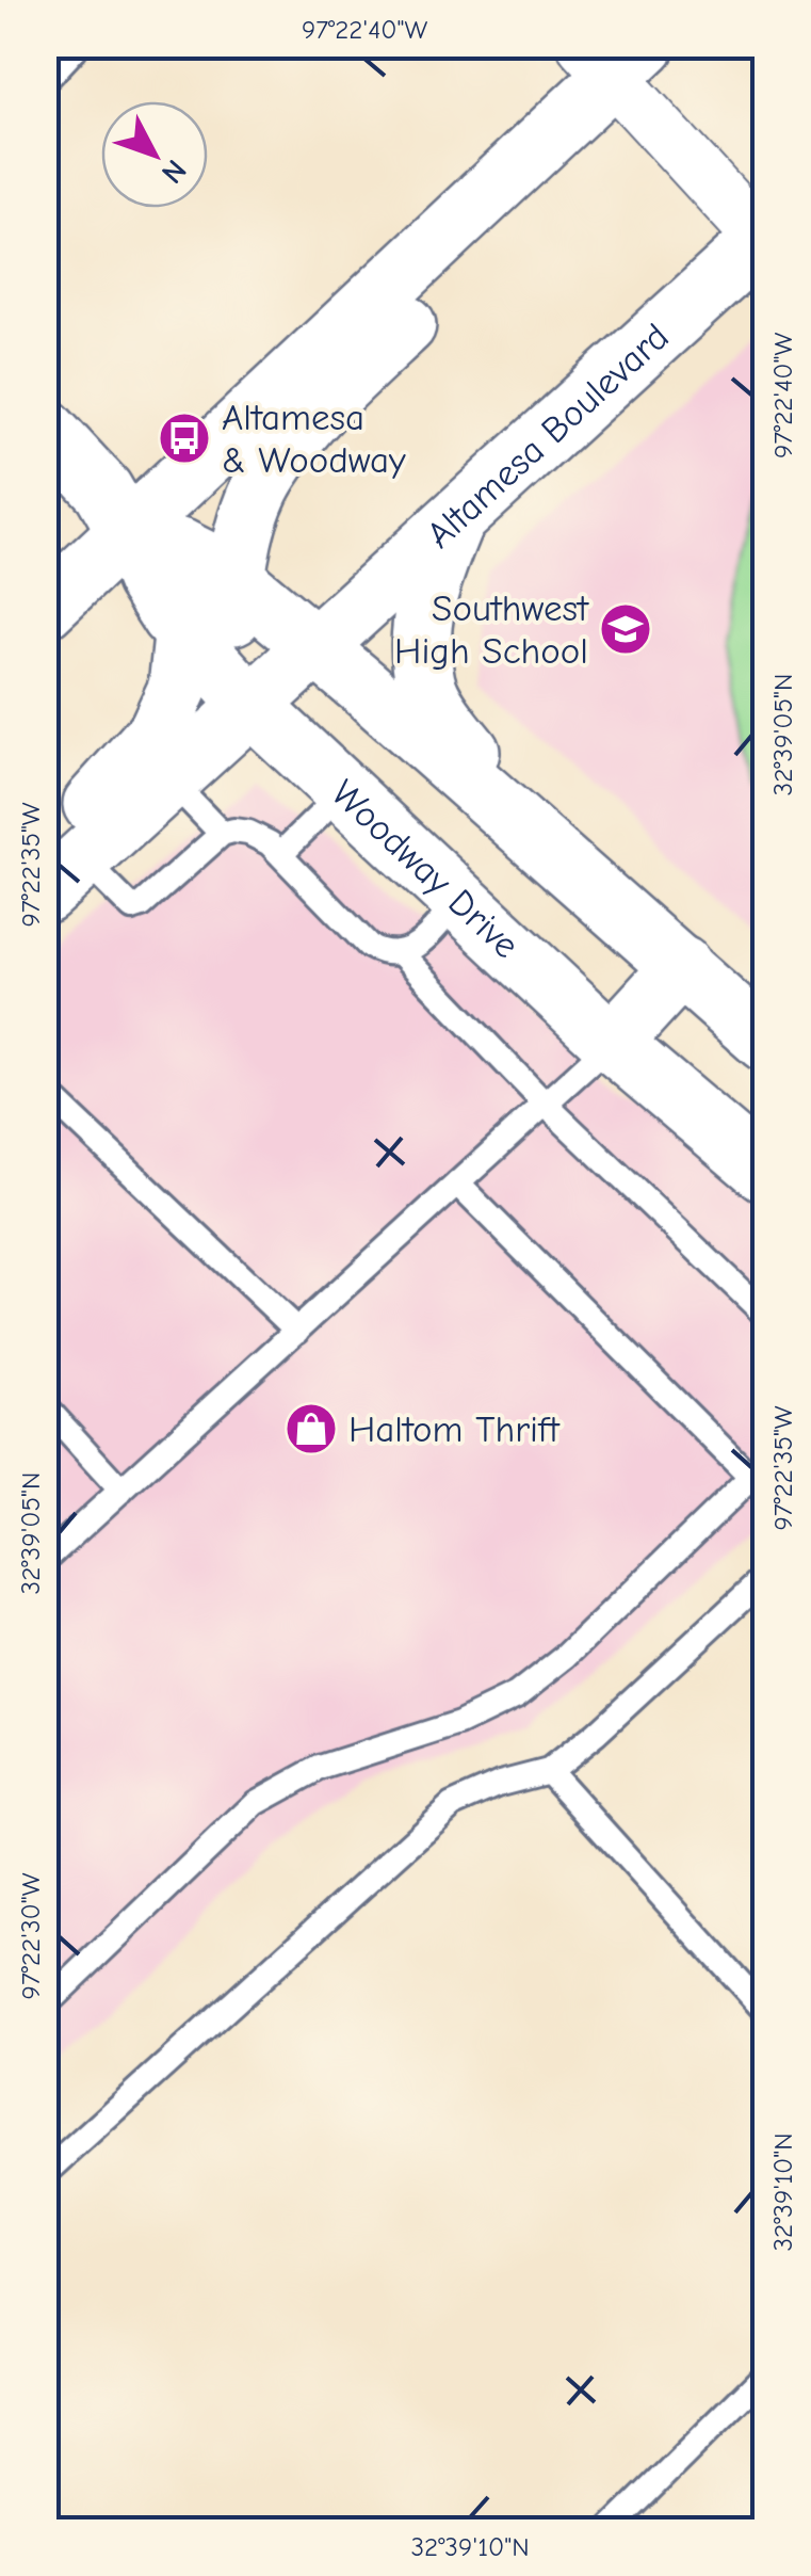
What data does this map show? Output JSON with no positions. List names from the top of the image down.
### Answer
{
  "streets": {
    "main road": ["Altamesa Boulevard", "Woodway Drive"]
  },
  "crossings": [
    ["Altamesa Boulevard", "Woodway Drive"]
  ],
  "places": {
    "bus stop": ["Altamesa & Woodway"],
    "school or university": ["Southwest High School"],
    "shop": ["Haltom Thrift"]
  },
  "north": "bottom right",
  "coordinates": [
    "97°22'40\"W",
    "32°39'05\"N",
    "97°22'35\"W",
    "97°22'30\"W",
    "32°39'10\"N"
  ]
}
